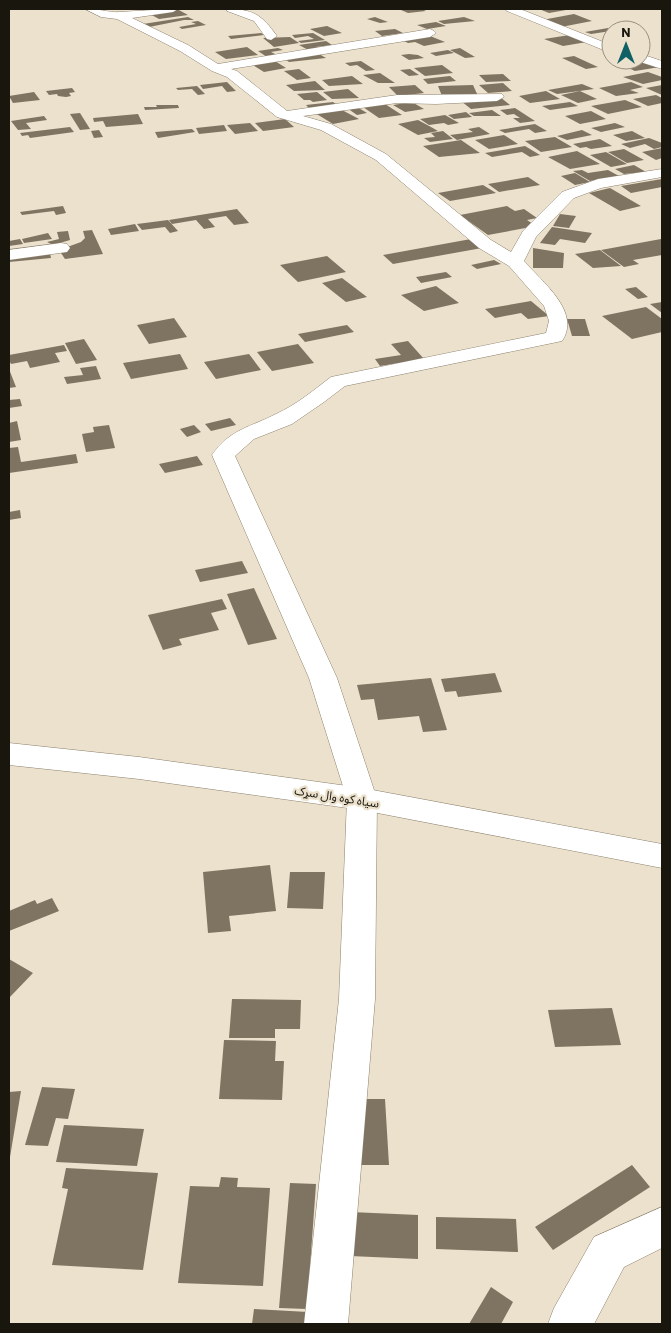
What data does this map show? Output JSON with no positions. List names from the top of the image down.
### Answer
{
  "streets": {
    "street": ["سیاه کوه وال سړک"]
  },
  "north": "top"
}
